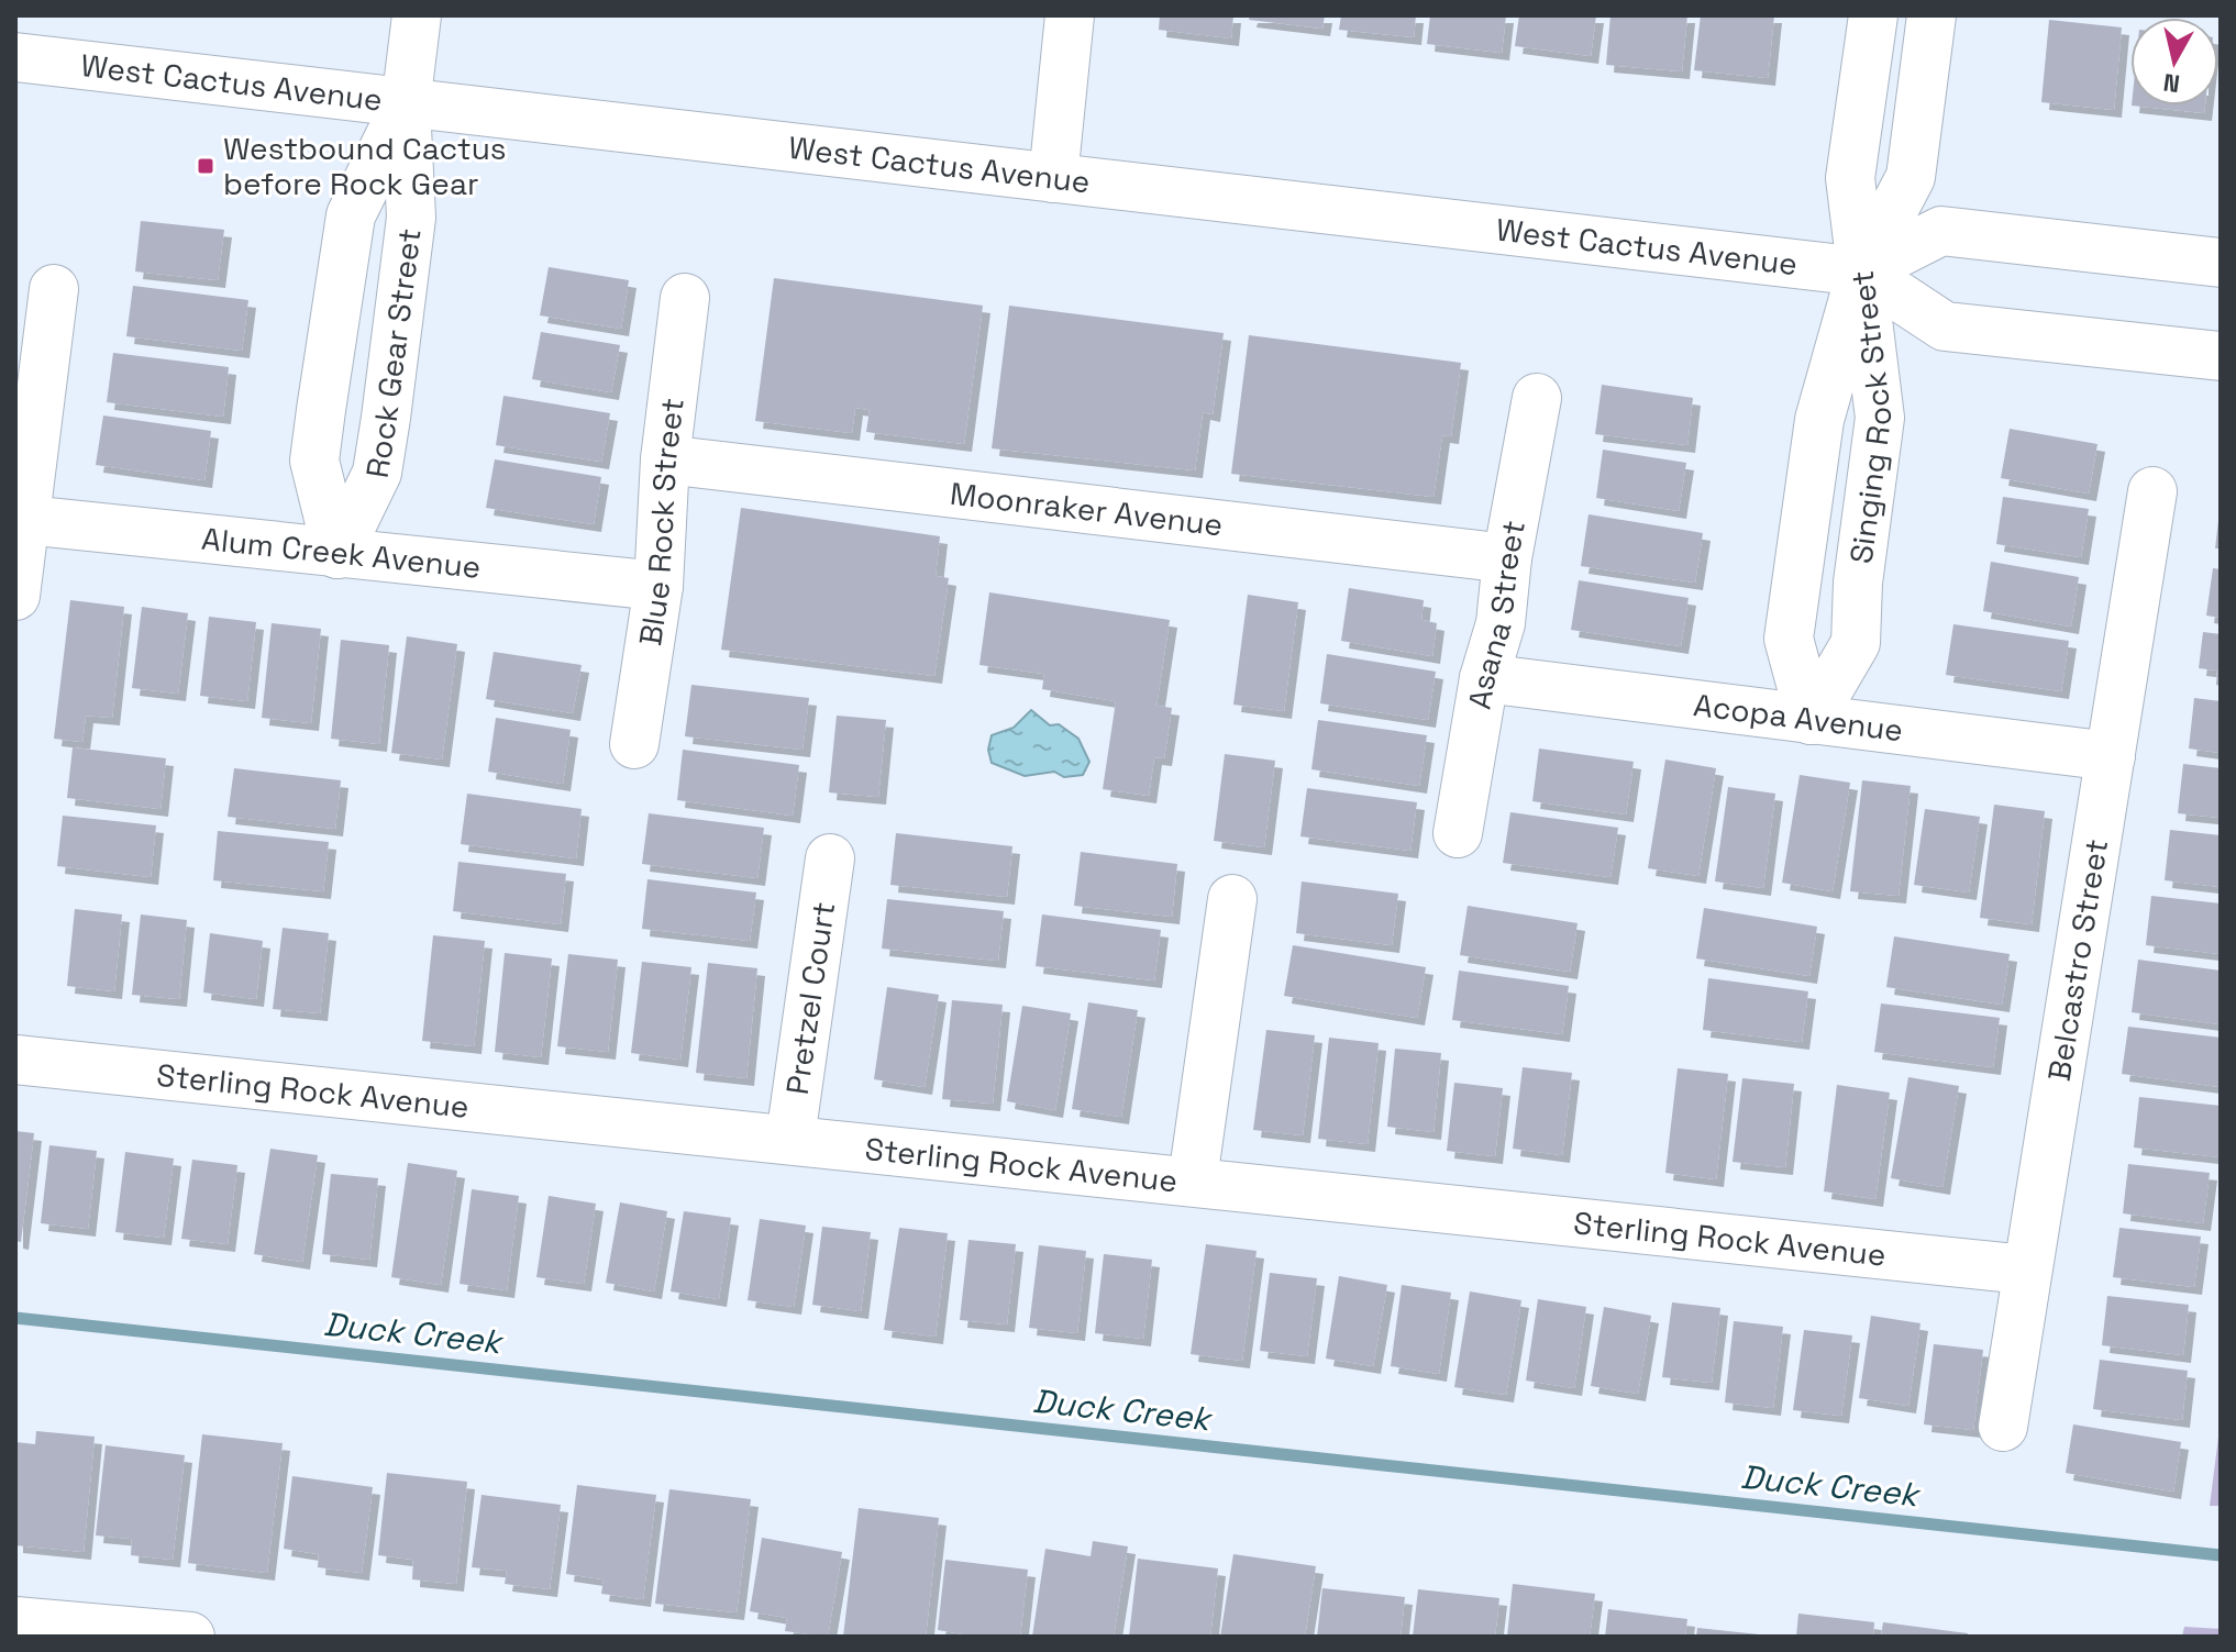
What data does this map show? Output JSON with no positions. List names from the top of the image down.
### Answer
{
  "streets": {
    "street": [
      "West Cactus Avenue",
      "Rock Gear Street",
      "Singing Rock Street",
      "Moonraker Avenue",
      "Blue Rock Street",
      "Alum Creek Avenue",
      "Asana Street",
      "Acopa Avenue",
      "Belcastro Street",
      "Pretzel Court",
      "Sterling Rock Avenue"
    ]
  },
  "crossings": [
    ["West Cactus Avenue", "Rock Gear Street"],
    ["West Cactus Avenue", "Singing Rock Street"],
    ["Rock Gear Street", "Alum Creek Avenue"],
    ["Singing Rock Street", "Acopa Avenue"],
    ["Moonraker Avenue", "Blue Rock Street"],
    ["Moonraker Avenue", "Asana Street"],
    ["Blue Rock Street", "Alum Creek Avenue"],
    ["Asana Street", "Acopa Avenue"],
    ["Acopa Avenue", "Belcastro Street"],
    ["Belcastro Street", "Sterling Rock Avenue"],
    ["Pretzel Court", "Sterling Rock Avenue"]
  ],
  "water": ["Duck Creek"],
  "places": {
    "transit": ["Westbound Cactus before Rock Gear"]
  },
  "north": "bottom"
}
